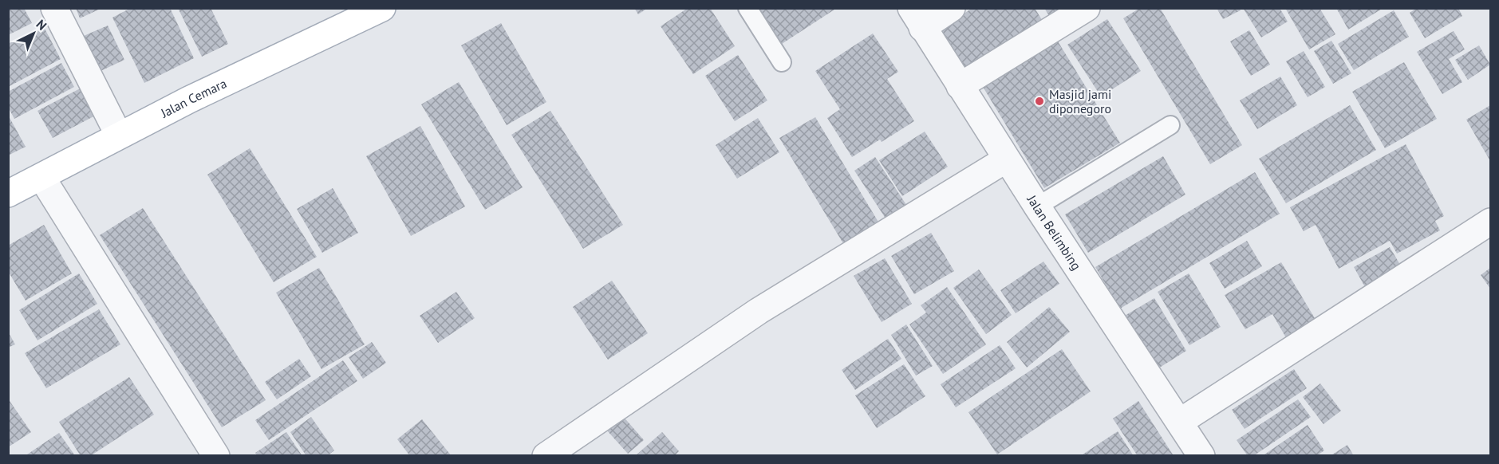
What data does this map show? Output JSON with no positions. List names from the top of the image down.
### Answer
{
  "streets": {
    "main road": ["Jalan Cemara"],
    "street": ["Jalan Belimbing"]
  },
  "places": ["Masjid jami diponegoro"],
  "north": "top right"
}
